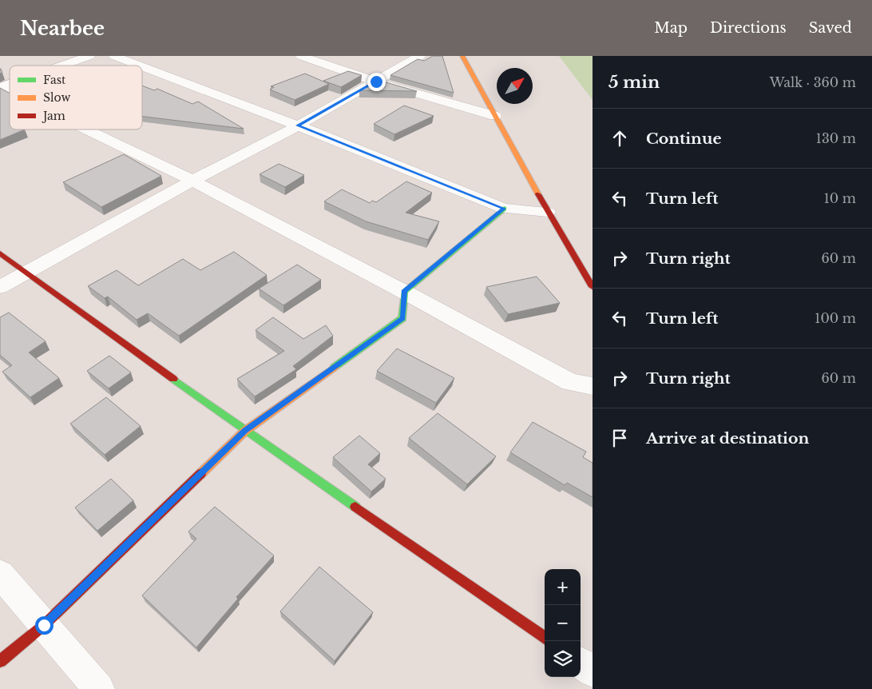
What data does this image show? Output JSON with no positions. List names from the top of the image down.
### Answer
{
  "legend": ["Fast", "Slow", "Jam"],
  "north": "top right",
  "page": {
    "header": "Nearbee",
    "nav": ["Map", "Directions", "Saved"],
    "heading": ["5 min", "Walk · 360 m"],
    "list": [
      ["Continue", "130 m"],
      ["Turn left", "10 m"],
      ["Turn right", "60 m"],
      ["Turn left", "100 m"],
      ["Turn right", "60 m"],
      "Arrive at destination"
    ],
    "map_buttons": ["+", "−"]
  }
}
